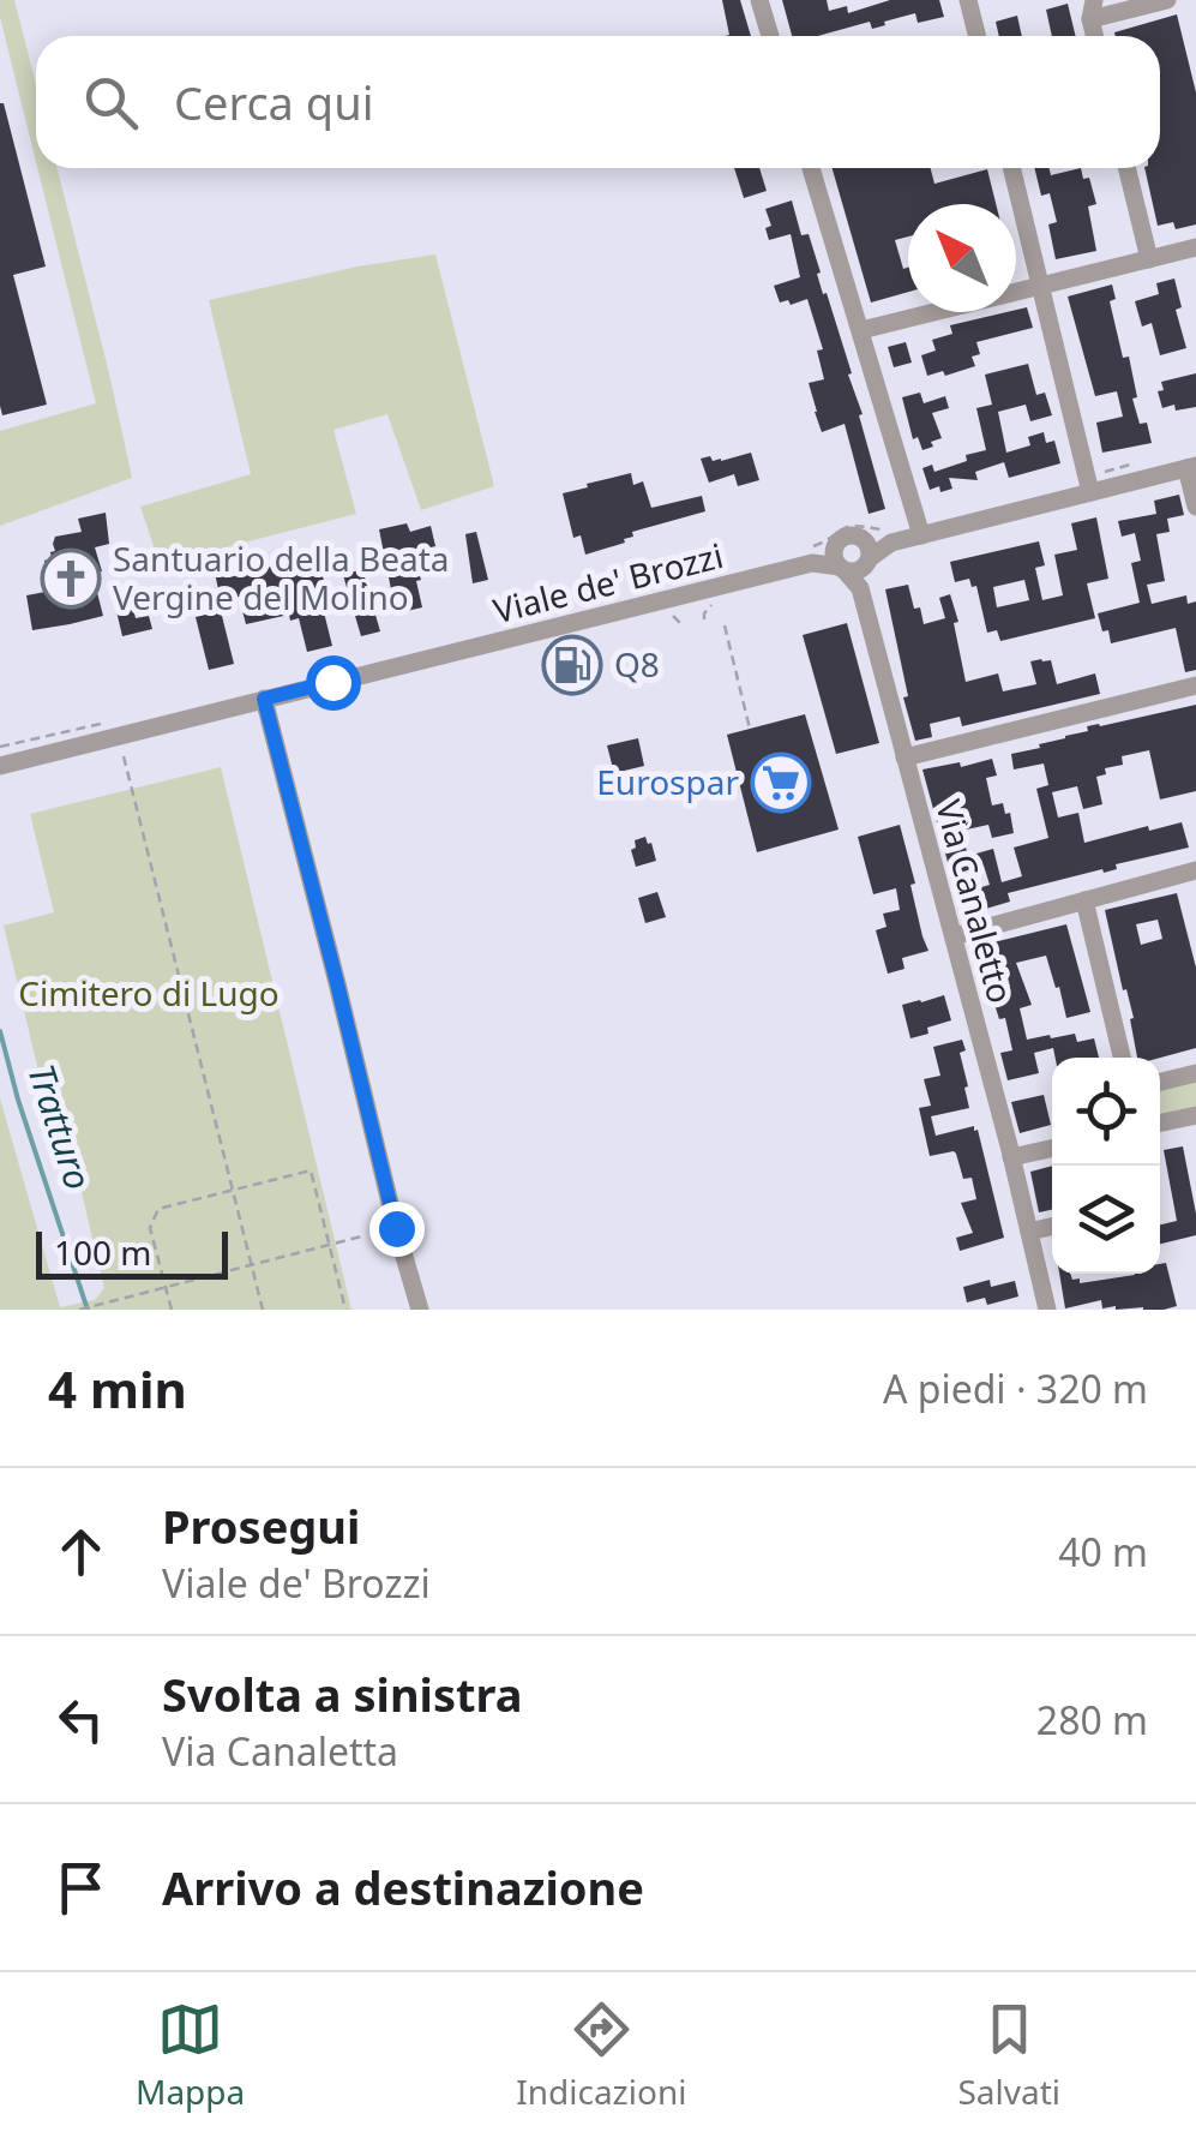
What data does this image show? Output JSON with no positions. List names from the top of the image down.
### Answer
{
  "streets": {
    "street": ["Viale de' Brozzi", "Via Canaletto"]
  },
  "crossings": [
    ["Viale de' Brozzi", "Via Canaletto"]
  ],
  "water": ["Tratturo"],
  "parks": ["Cimitero di Lugo"],
  "places": {
    "church": ["Santuario della Beata Vergine del Molino"],
    "fuel station": ["Q8"],
    "supermarket": ["Eurospar"]
  },
  "scale_bar": "100 m",
  "north": "top left",
  "page": {
    "search": "Cerca qui",
    "scale": "100 m",
    "heading": ["4 min", "A piedi · 320 m"],
    "list": [
      ["Prosegui", "Viale de' Brozzi", "40 m"],
      ["Svolta a sinistra", "Via Canaletta", "280 m"],
      "Arrivo a destinazione"
    ],
    "nav": ["Mappa", "Indicazioni", "Salvati"]
  }
}
